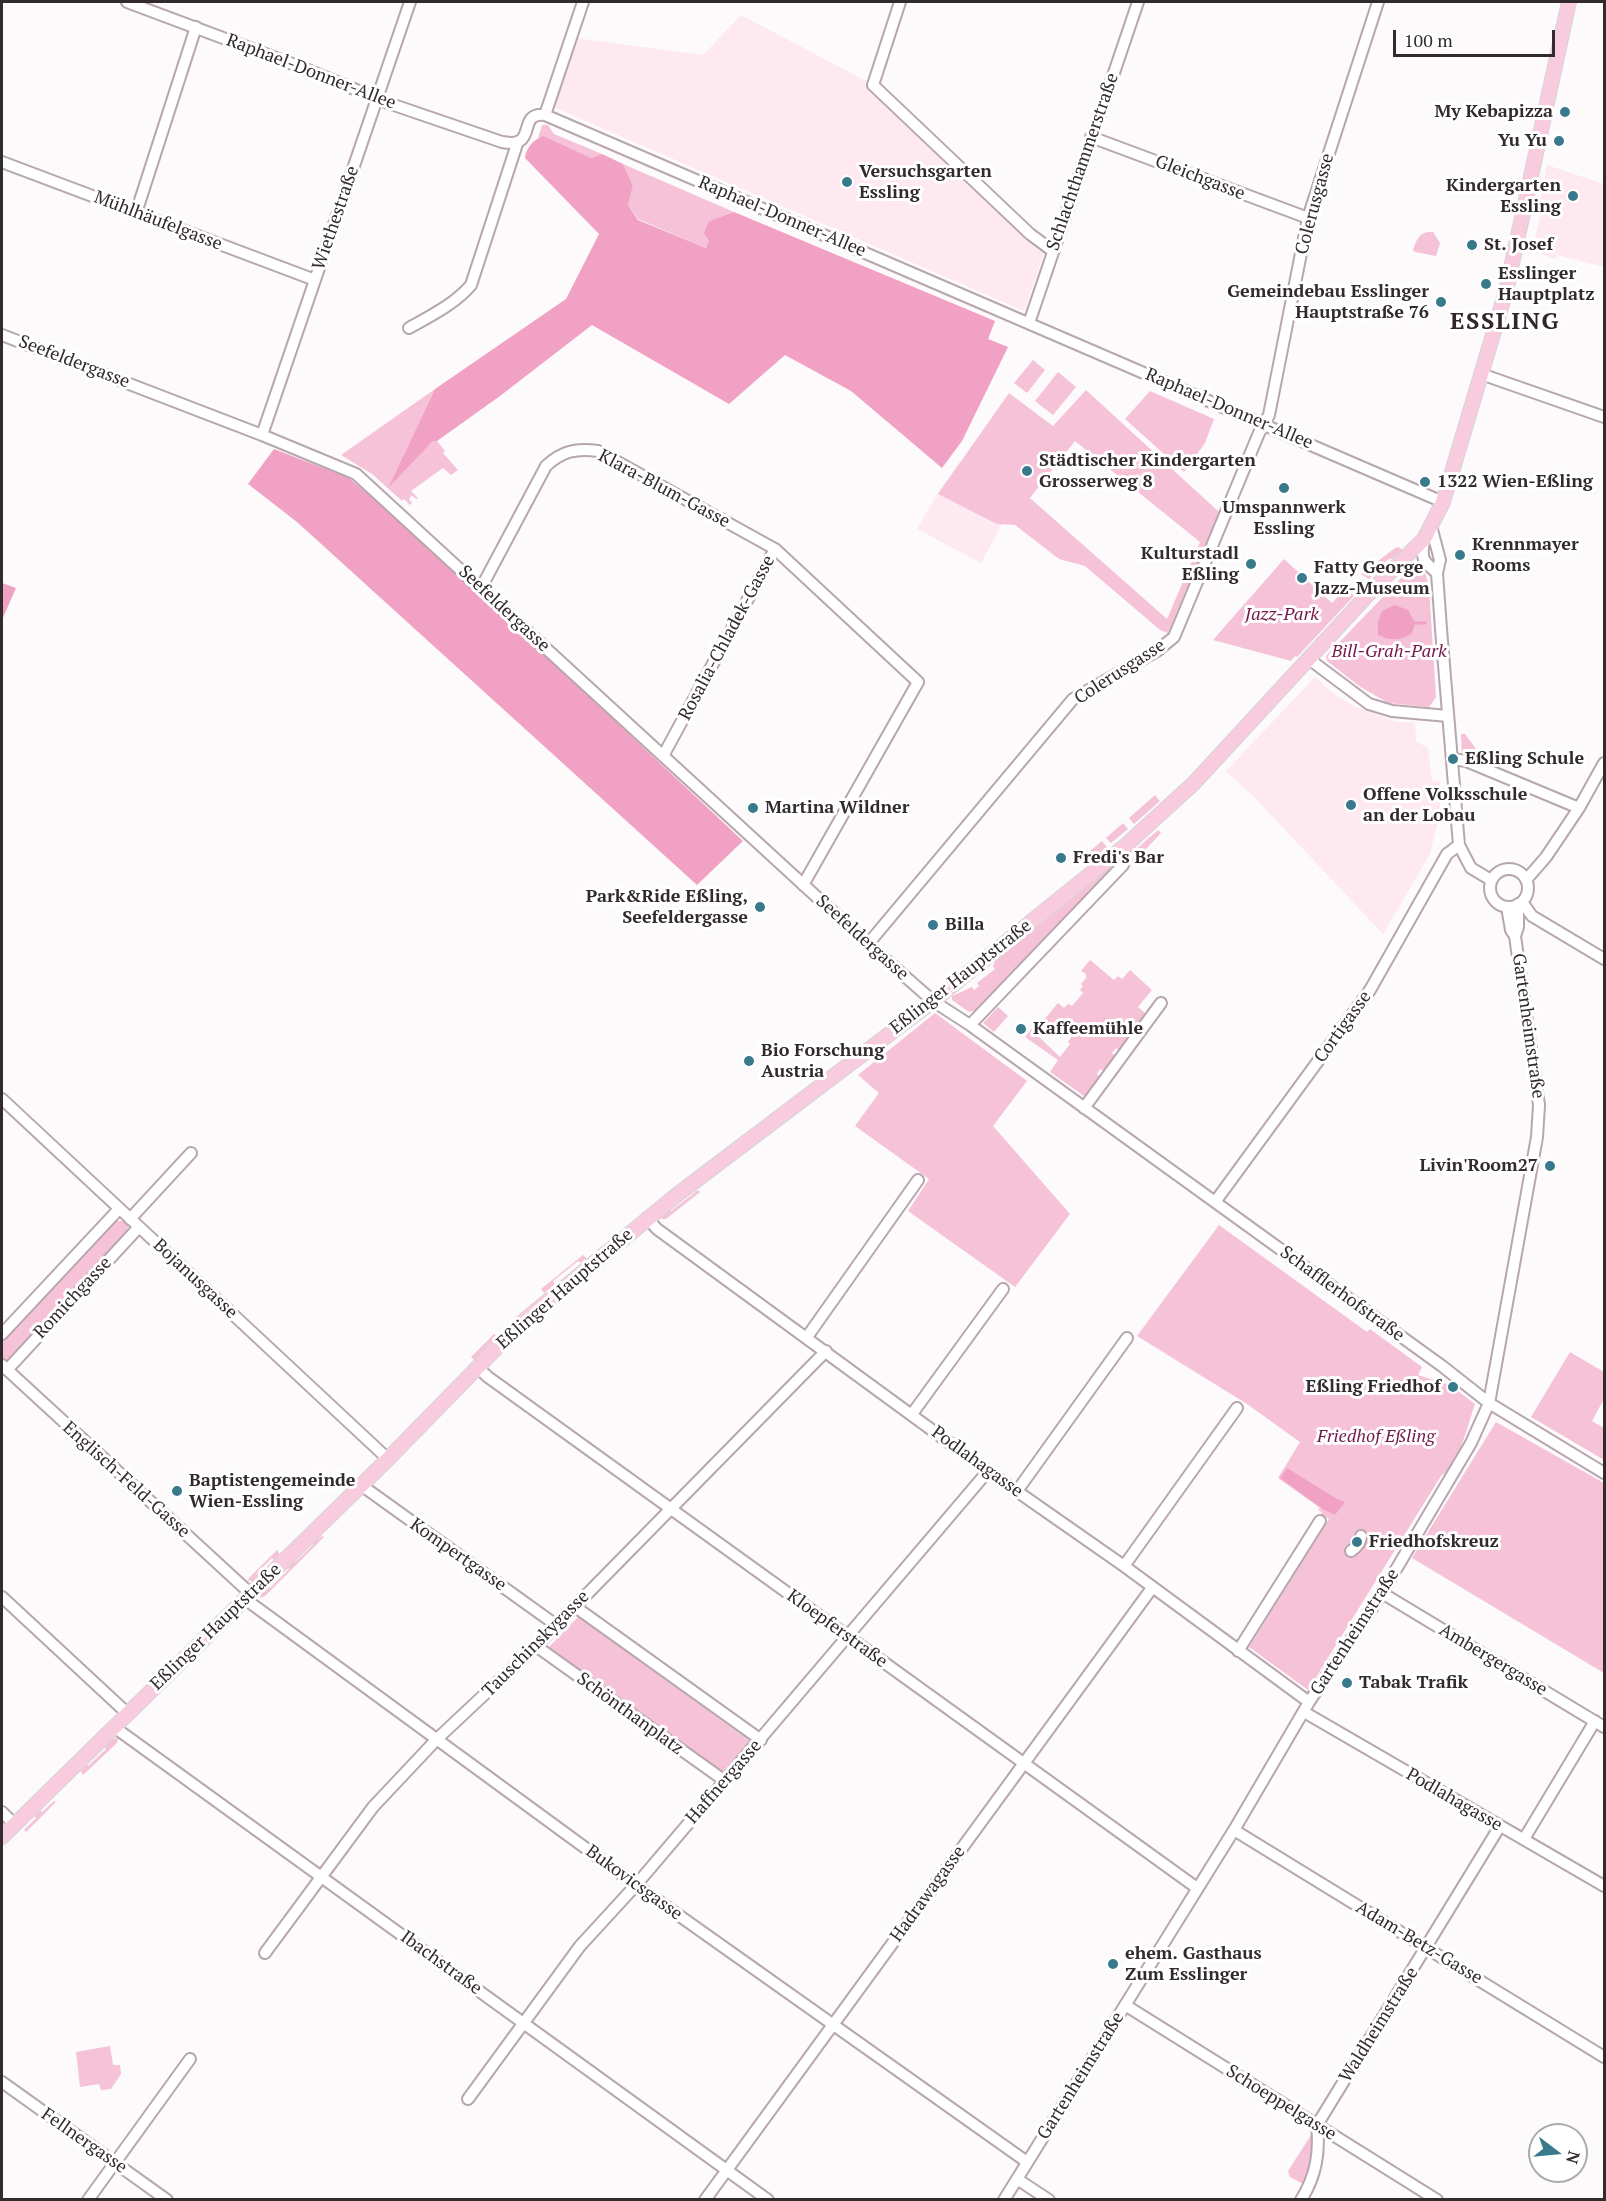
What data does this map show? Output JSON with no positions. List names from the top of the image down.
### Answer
{
  "streets": {
    "main road": ["Eßlinger Hauptstraße"],
    "street": [
      "Raphael-Donner-Allee",
      "Schlachthammerstraße",
      "Gleichgasse",
      "Colerusgasse",
      "Wiethestraße",
      "Mühlhäufelgasse",
      "Seefeldergasse",
      "Klara-Blum-Gasse",
      "Rosalia-Chladek-Gasse",
      "Gartenheimstraße",
      "Cortigasse",
      "Bojanusgasse",
      "Schafflerhofstraße",
      "Romichgasse",
      "Podlahagasse",
      "Englisch-Feld-Gasse",
      "Kompertgasse",
      "Kloepferstraße",
      "Tauschinskygasse",
      "Ambergergasse",
      "Schönthanplatz",
      "Haffnergasse",
      "Bukovicsgasse",
      "Hadrawagasse",
      "Adam-Betz-Gasse",
      "Ibachstraße",
      "Waldheimstraße",
      "Schoeppelgasse",
      "Fellnergasse"
    ]
  },
  "crossings": [
    ["Raphael-Donner-Allee", "Schlachthammerstraße"],
    ["Raphael-Donner-Allee", "Colerusgasse"],
    ["Raphael-Donner-Allee", "Wiethestraße"],
    ["Raphael-Donner-Allee", "Eßlinger Hauptstraße"],
    ["Schlachthammerstraße", "Gleichgasse"],
    ["Gleichgasse", "Colerusgasse"],
    ["Colerusgasse", "Seefeldergasse"],
    ["Wiethestraße", "Mühlhäufelgasse"],
    ["Wiethestraße", "Seefeldergasse"],
    ["Seefeldergasse", "Klara-Blum-Gasse"],
    ["Seefeldergasse", "Rosalia-Chladek-Gasse"],
    ["Seefeldergasse", "Eßlinger Hauptstraße"],
    ["Seefeldergasse", "Schafflerhofstraße"],
    ["Klara-Blum-Gasse", "Rosalia-Chladek-Gasse"],
    ["Eßlinger Hauptstraße", "Bojanusgasse"],
    ["Eßlinger Hauptstraße", "Schafflerhofstraße"],
    ["Eßlinger Hauptstraße", "Podlahagasse"],
    ["Eßlinger Hauptstraße", "Englisch-Feld-Gasse"],
    ["Eßlinger Hauptstraße", "Kompertgasse"],
    ["Eßlinger Hauptstraße", "Kloepferstraße"],
    ["Eßlinger Hauptstraße", "Bukovicsgasse"],
    ["Eßlinger Hauptstraße", "Ibachstraße"],
    ["Gartenheimstraße", "Schafflerhofstraße"],
    ["Gartenheimstraße", "Podlahagasse"],
    ["Gartenheimstraße", "Kloepferstraße"],
    ["Gartenheimstraße", "Ambergergasse"],
    ["Gartenheimstraße", "Bukovicsgasse"],
    ["Gartenheimstraße", "Adam-Betz-Gasse"],
    ["Gartenheimstraße", "Schoeppelgasse"],
    ["Cortigasse", "Schafflerhofstraße"],
    ["Bojanusgasse", "Romichgasse"],
    ["Romichgasse", "Englisch-Feld-Gasse"],
    ["Podlahagasse", "Tauschinskygasse"],
    ["Podlahagasse", "Haffnergasse"],
    ["Podlahagasse", "Hadrawagasse"],
    ["Podlahagasse", "Waldheimstraße"],
    ["Englisch-Feld-Gasse", "Bukovicsgasse"],
    ["Kompertgasse", "Tauschinskygasse"],
    ["Kloepferstraße", "Tauschinskygasse"],
    ["Kloepferstraße", "Haffnergasse"],
    ["Kloepferstraße", "Hadrawagasse"],
    ["Tauschinskygasse", "Schönthanplatz"],
    ["Tauschinskygasse", "Bukovicsgasse"],
    ["Tauschinskygasse", "Ibachstraße"],
    ["Schönthanplatz", "Haffnergasse"],
    ["Haffnergasse", "Bukovicsgasse"],
    ["Haffnergasse", "Ibachstraße"],
    ["Bukovicsgasse", "Hadrawagasse"],
    ["Hadrawagasse", "Ibachstraße"],
    ["Adam-Betz-Gasse", "Waldheimstraße"],
    ["Waldheimstraße", "Schoeppelgasse"]
  ],
  "districts": ["ESSLING"],
  "parks": ["Jazz-Park", "Bill-Grah-Park", "Friedhof Eßling"],
  "places": [
    "My Kebapizza",
    "Yu Yu",
    "Versuchsgarten Essling",
    "Kindergarten Essling",
    "St. Josef",
    "Esslinger Hauptplatz",
    "Gemeindebau Esslinger Hauptstraße 76",
    "Städtischer Kindergarten Grosserweg 8",
    "1322 Wien-Eßling",
    "Umspannwerk Essling",
    "Krennmayer Rooms",
    "Kulturstadl Eßling",
    "Fatty George Jazz-Museum",
    "Eßling Schule",
    "Offene Volksschule an der Lobau",
    "Martina Wildner",
    "Fredi's Bar",
    "Park&Ride Eßling, Seefeldergasse",
    "Billa",
    "Kaffeemühle",
    "Bio Forschung Austria",
    "Livin'Room27",
    "Eßling Friedhof",
    "Baptistengemeinde Wien-Essling",
    "Friedhofskreuz",
    "Tabak Trafik",
    "ehem. Gasthaus Zum Esslinger"
  ],
  "scale_bar": "100 m",
  "north": "right"
}
